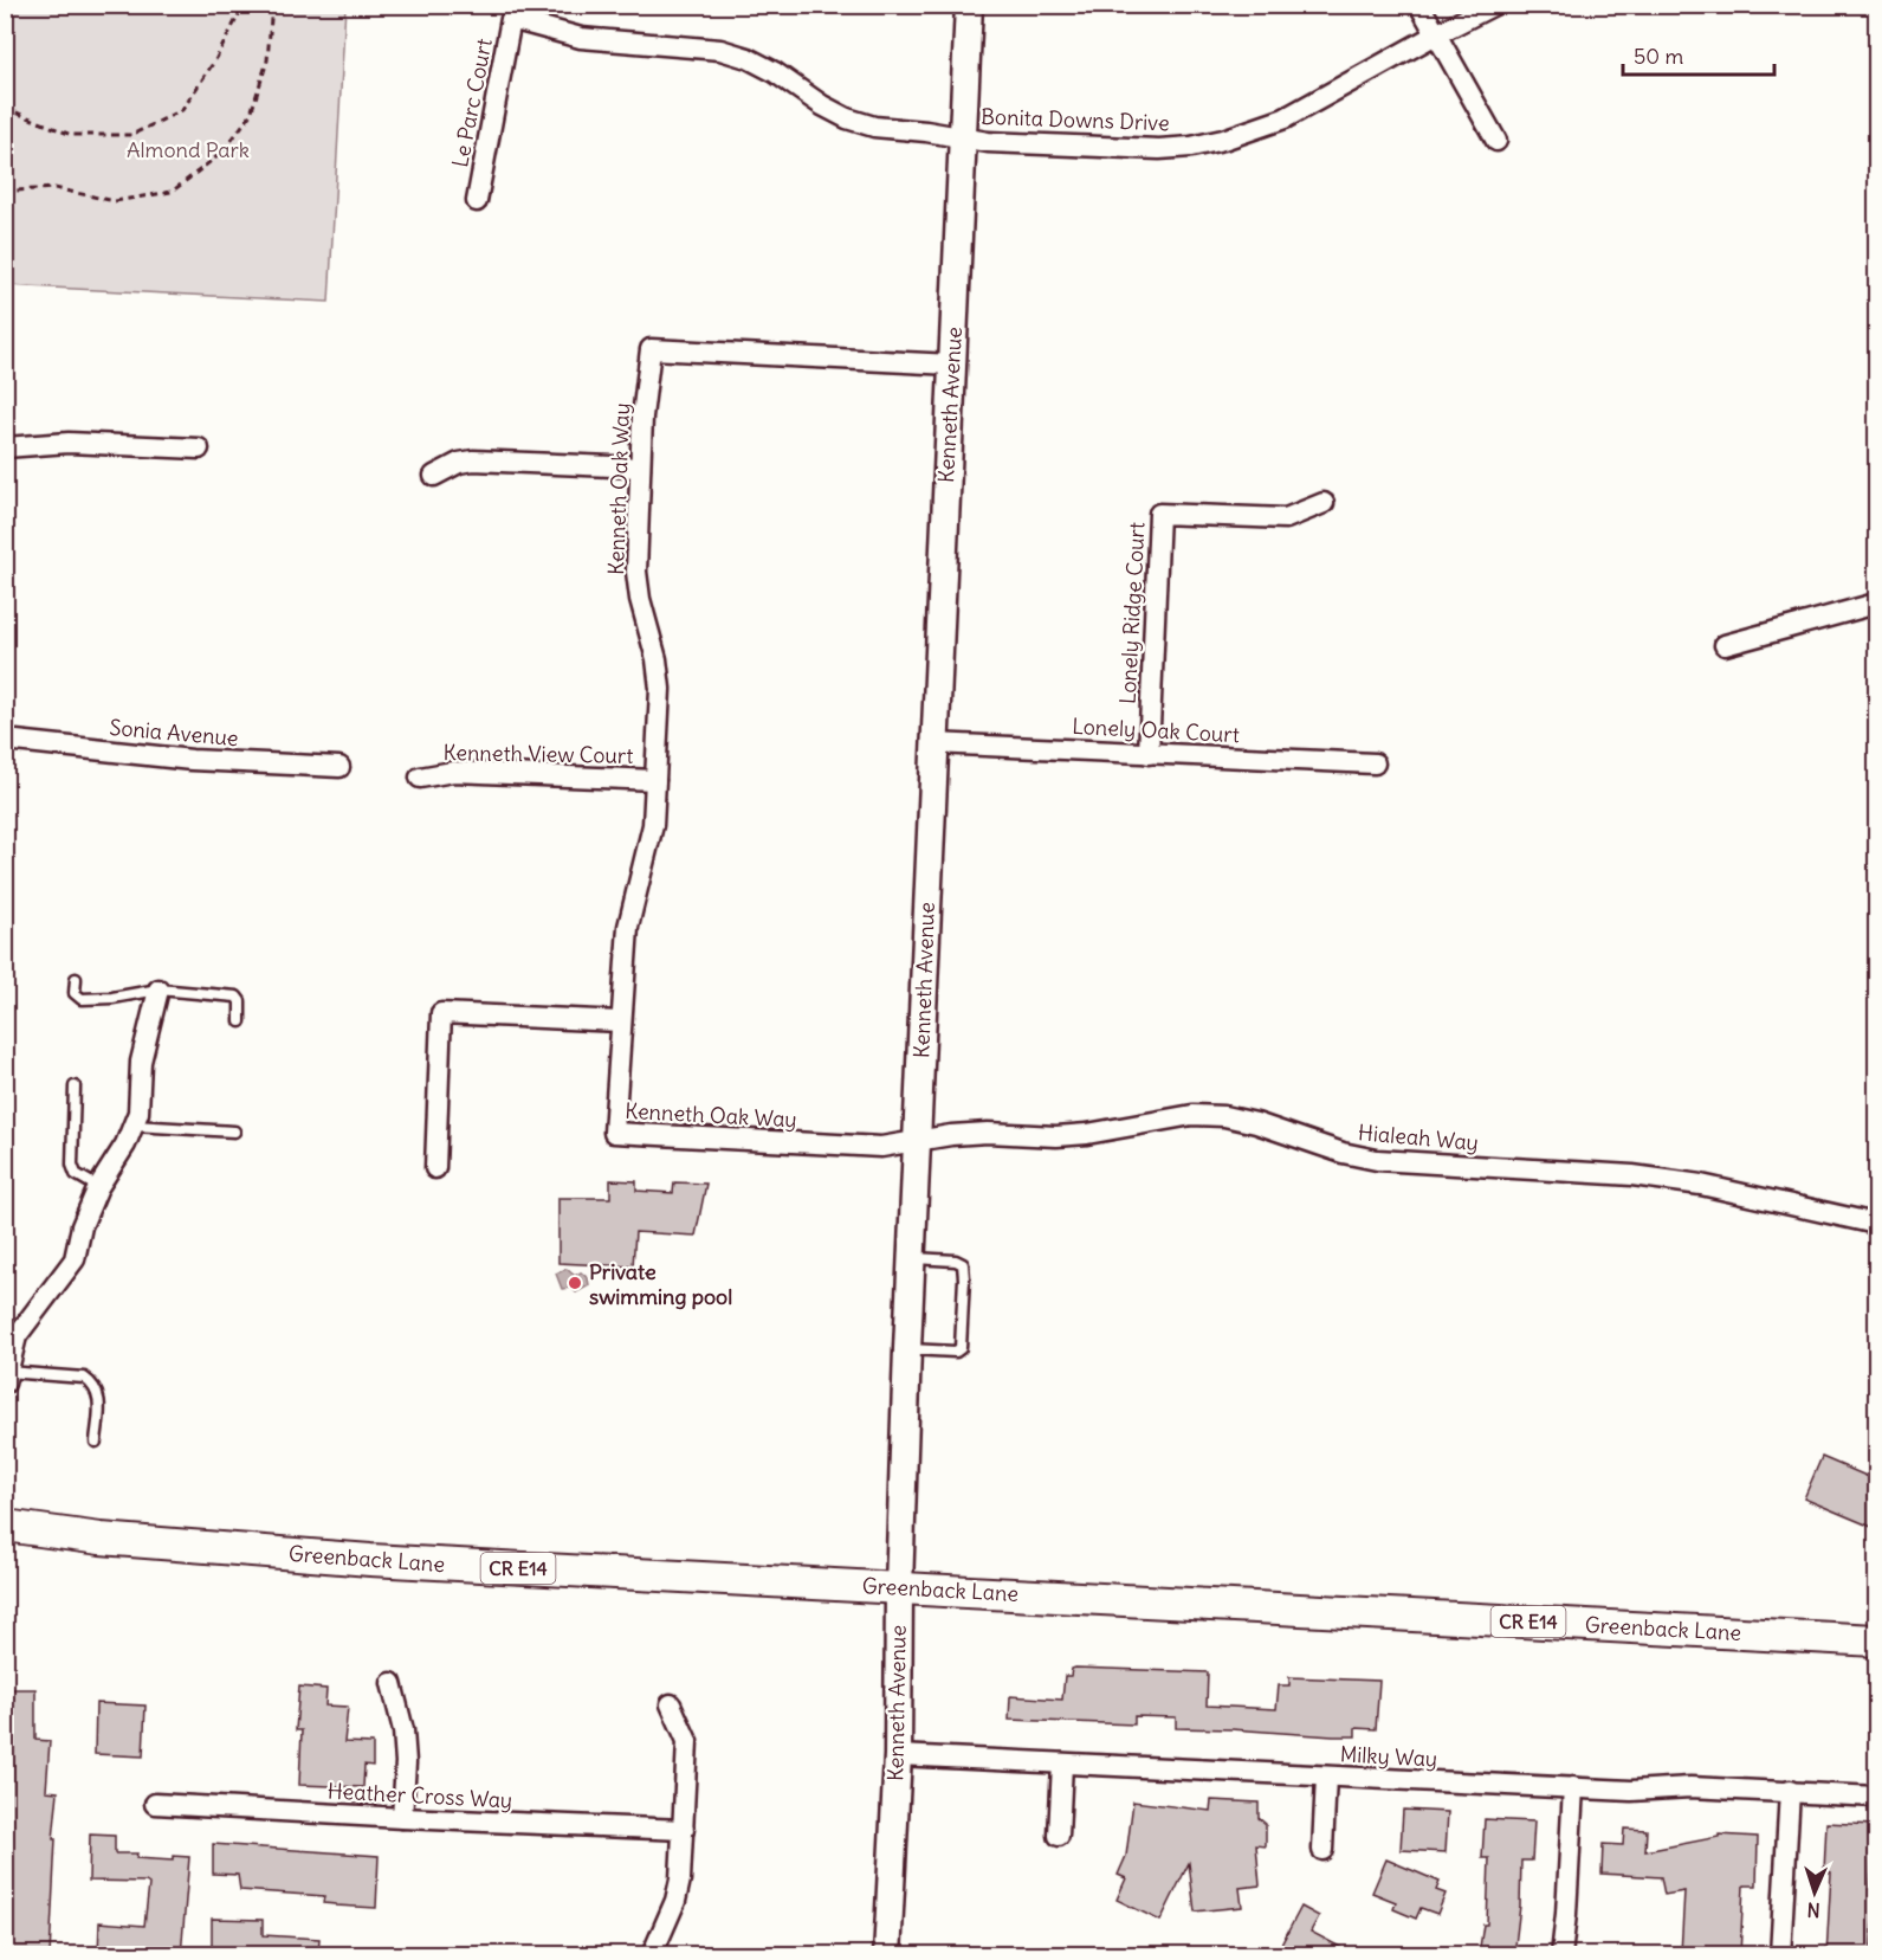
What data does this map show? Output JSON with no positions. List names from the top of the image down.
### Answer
{
  "streets": {
    "main road": ["Kenneth Avenue", "Greenback Lane", "CR E14"],
    "street": [
      "Le Parc Court",
      "Bonita Downs Drive",
      "Kenneth Oak Way",
      "Lonely Ridge Court",
      "Lonely Oak Court",
      "Sonia Avenue",
      "Kenneth View Court",
      "Hialeah Way",
      "Milky Way",
      "Heather Cross Way"
    ]
  },
  "crossings": [
    ["Le Parc Court", "Bonita Downs Drive"],
    ["Le Parc Court", "Kenneth Avenue"],
    ["Bonita Downs Drive", "Kenneth Avenue"],
    ["Kenneth Avenue", "Kenneth Oak Way"],
    ["Kenneth Avenue", "Lonely Oak Court"],
    ["Kenneth Avenue", "Hialeah Way"],
    ["Kenneth Avenue", "Greenback Lane"],
    ["Kenneth Avenue", "Milky Way"],
    ["Kenneth Oak Way", "Kenneth View Court"],
    ["Kenneth Oak Way", "Hialeah Way"],
    ["Lonely Ridge Court", "Lonely Oak Court"]
  ],
  "parks": ["Almond Park"],
  "places": ["Private swimming pool"],
  "scale_bar": "50 m",
  "north": "bottom"
}
